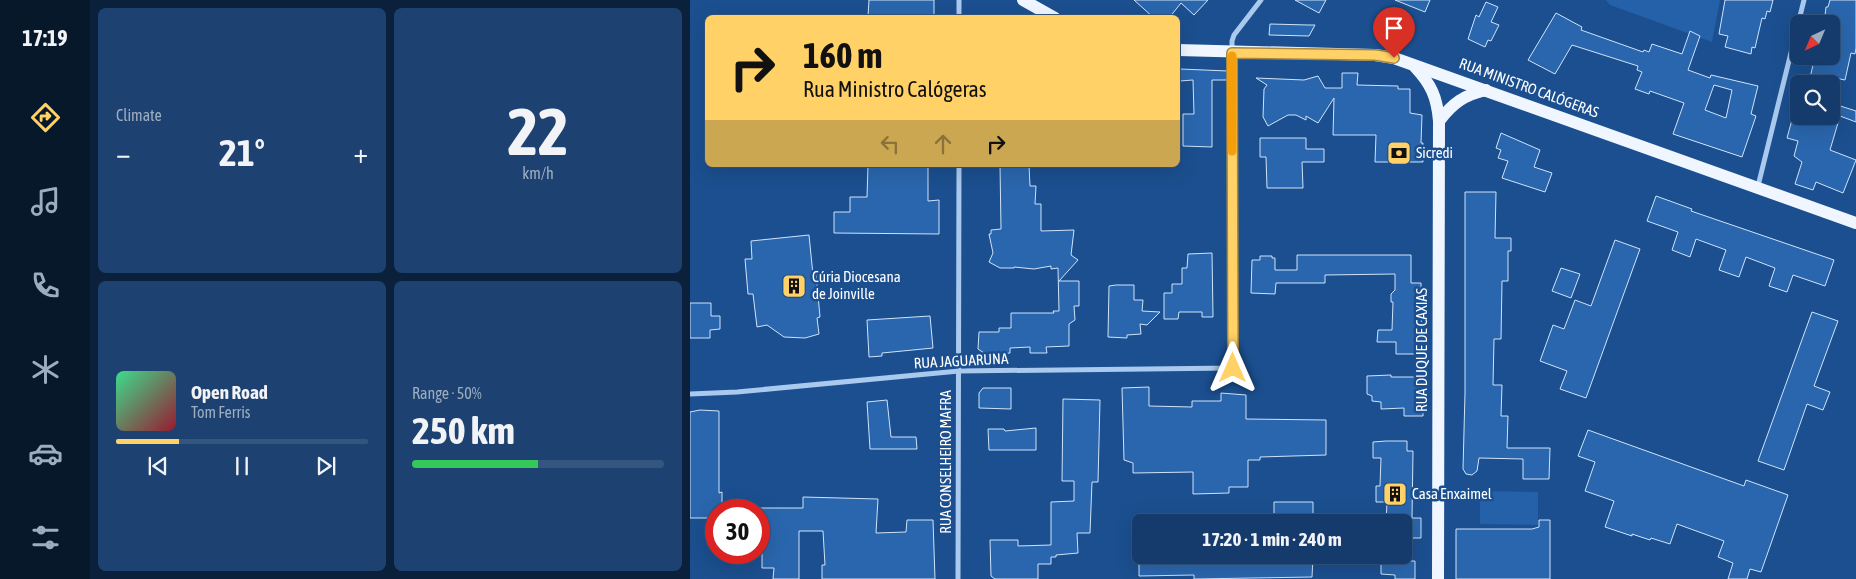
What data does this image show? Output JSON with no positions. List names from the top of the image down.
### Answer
{
  "streets": {
    "main road": ["RUA MINISTRO CALÓGERAS", "RUA DUQUE DE CAXIAS"],
    "street": ["RUA JAGUARUNA", "RUA CONSELHEIRO MAFRA"]
  },
  "crossings": [
    ["RUA MINISTRO CALÓGERAS", "RUA DUQUE DE CAXIAS"],
    ["RUA MINISTRO CALÓGERAS", "RUA JAGUARUNA"],
    ["RUA JAGUARUNA", "RUA CONSELHEIRO MAFRA"]
  ],
  "places": {
    "bank": ["Sicredi"],
    "building": ["Cúria Diocesana de Joinville", "Casa Enxaimel"]
  },
  "north": "bottom left",
  "page": {
    "tabs": "17:19",
    "tile": [
      "Climate",
      ["22", "km/h"],
      ["Range · 50%", "250 km"]
    ],
    "turn": ["160 m", "Rua Ministro Calógeras"],
    "heat": ["−", "21°", "+"],
    "song": ["Open Road", "Tom Ferris"],
    "limit": "30",
    "trip": "17:20 · 1 min · 240 m"
  }
}
